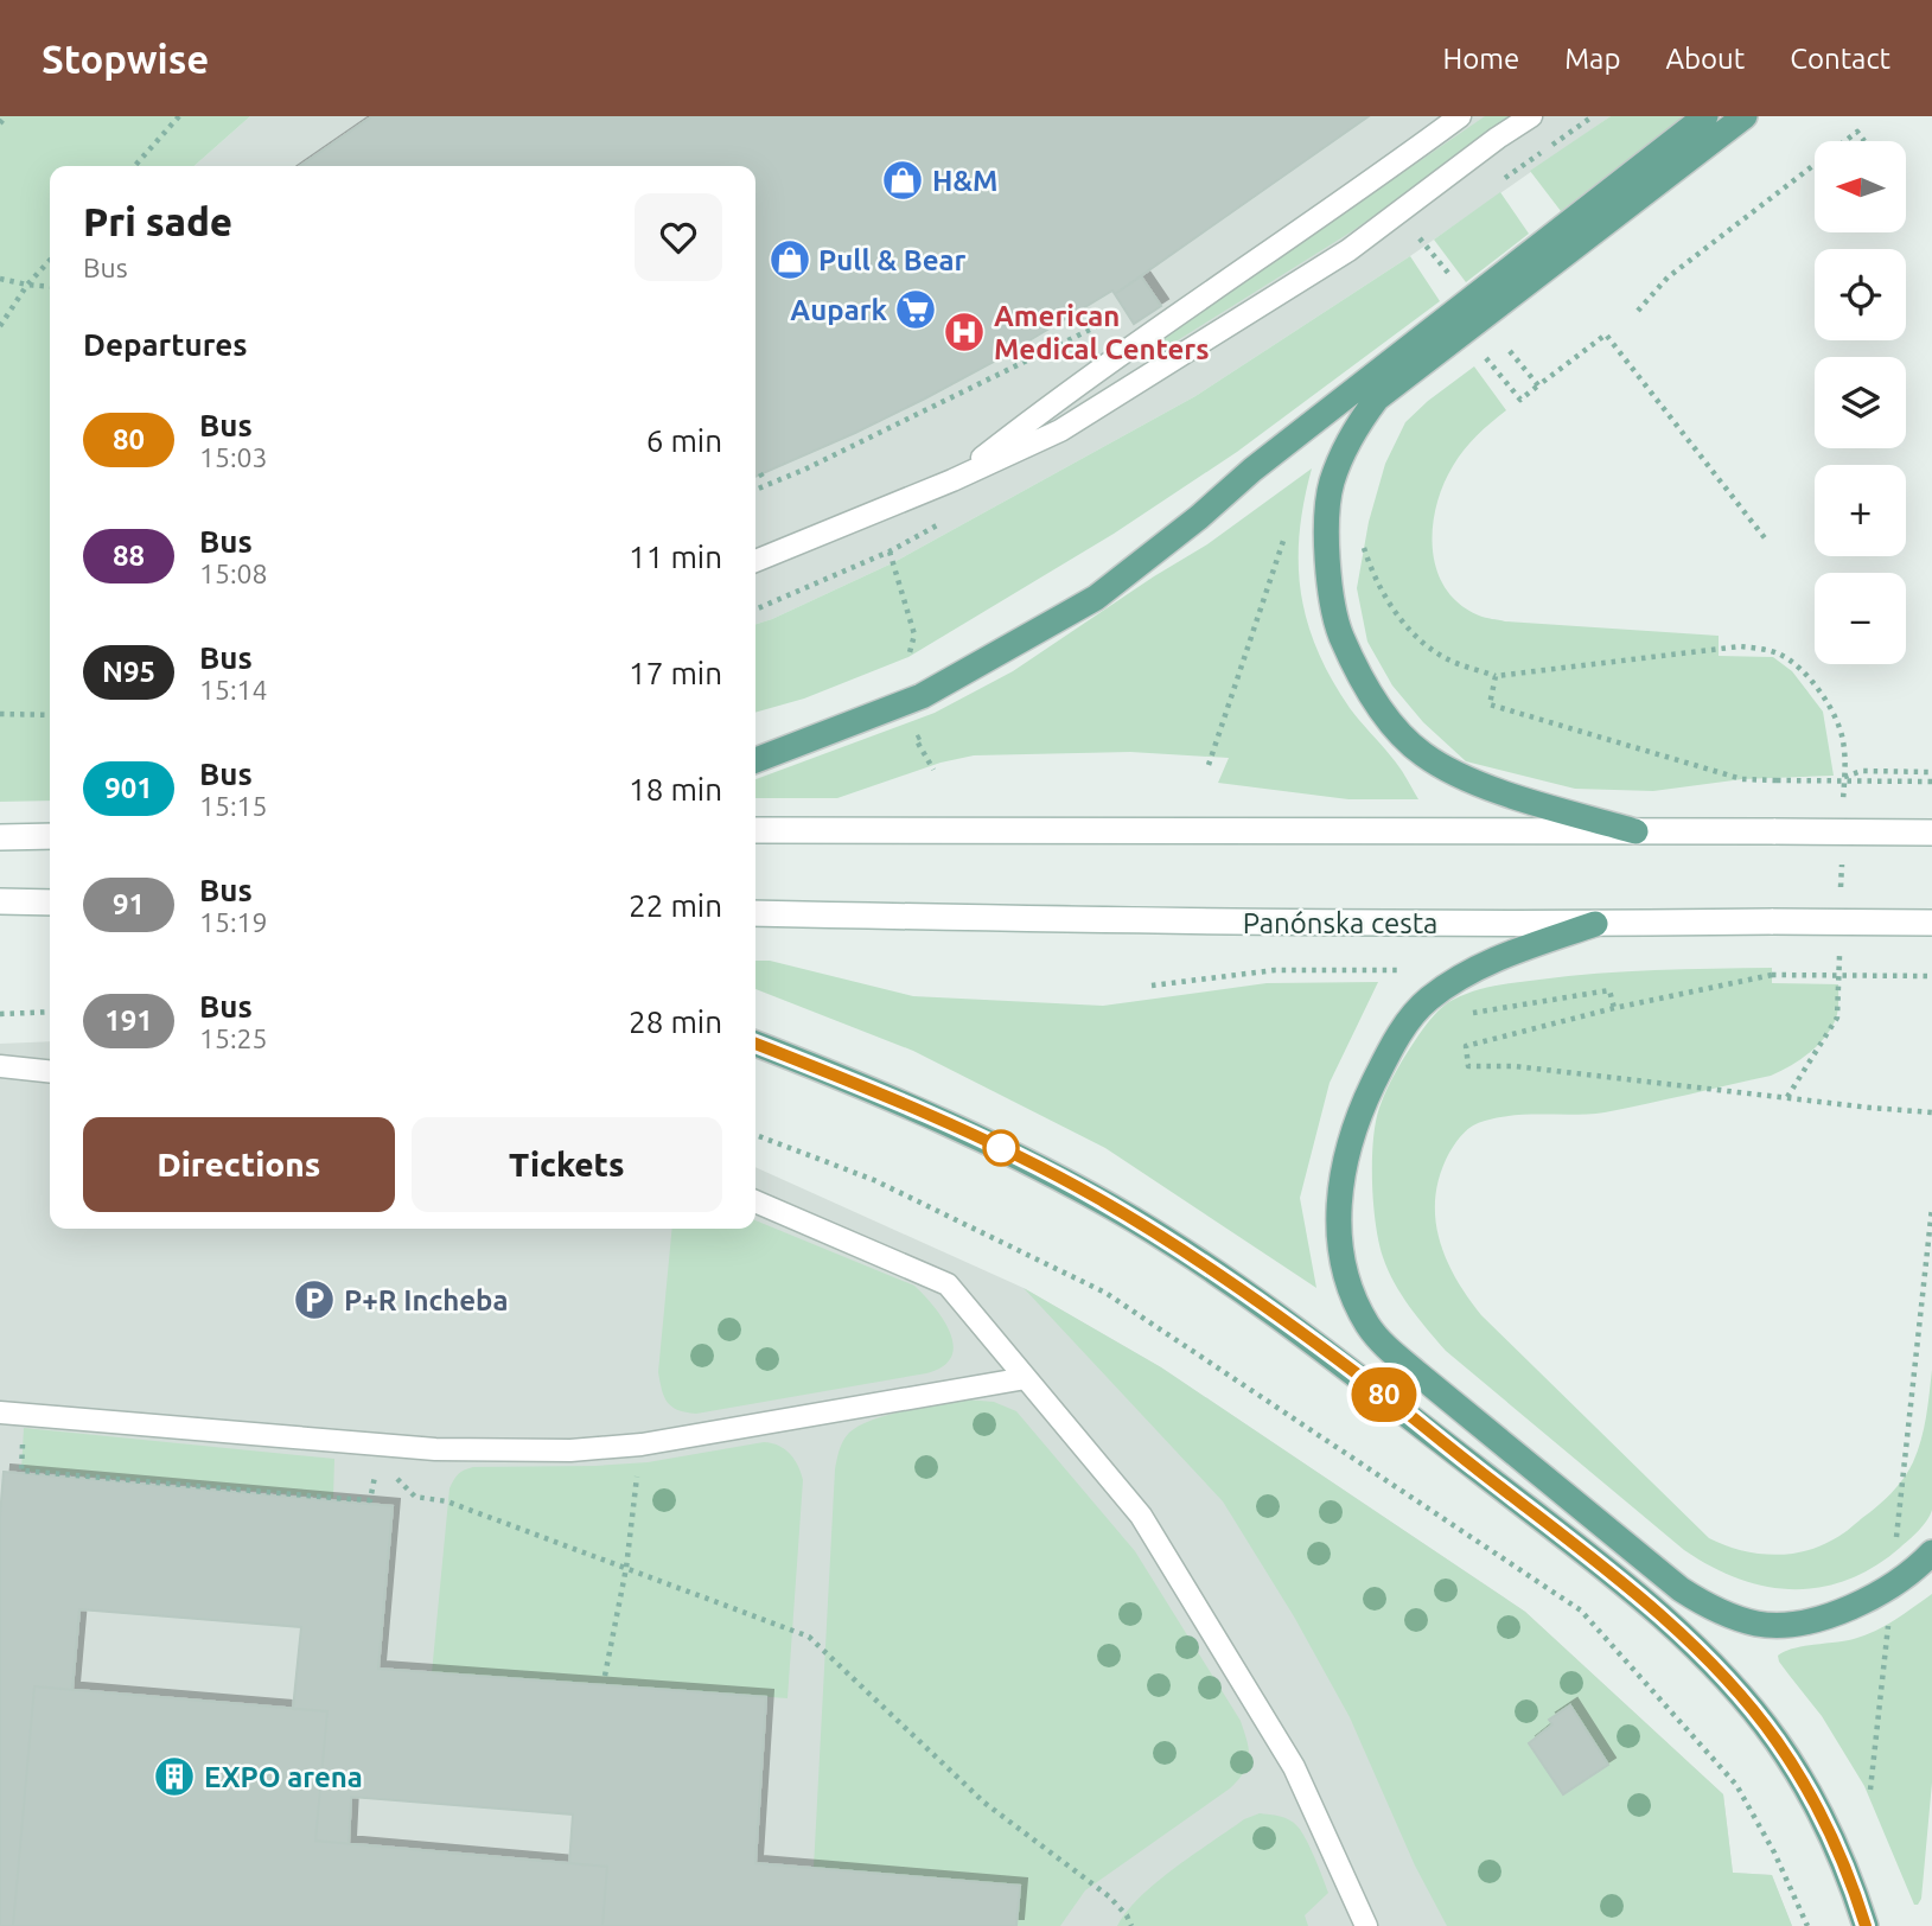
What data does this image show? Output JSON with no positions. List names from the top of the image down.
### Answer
{
  "streets": {
    "main road": ["Panónska cesta"]
  },
  "places": {
    "shop": ["H&M", "Pull & Bear"],
    "supermarket": ["Aupark"],
    "hospital": ["American Medical Centers"],
    "parking": ["P+R Incheba"],
    "building": ["EXPO arena"]
  },
  "lines": ["bus line 80"],
  "north": "left",
  "page": {
    "header": "Stopwise",
    "nav": [
      "Home",
      "Map",
      "About",
      "Contact"
    ],
    "on_map": "80",
    "map_buttons": ["+", "−"],
    "heading": [
      ["Pri sade", "Bus"],
      "Departures"
    ],
    "list": [
      {
        "mark": "80",
        "name": "Bus",
        "note": "15:03",
        "value": "6 min"
      },
      {
        "mark": "88",
        "name": "Bus",
        "note": "15:08",
        "value": "11 min"
      },
      {
        "mark": "N95",
        "name": "Bus",
        "note": "15:14",
        "value": "17 min"
      },
      {
        "mark": "901",
        "name": "Bus",
        "note": "15:15",
        "value": "18 min"
      },
      {
        "mark": "91",
        "name": "Bus",
        "note": "15:19",
        "value": "22 min"
      },
      {
        "mark": "191",
        "name": "Bus",
        "note": "15:25",
        "value": "28 min"
      }
    ],
    "buttons": ["Directions", "Tickets"]
  }
}
